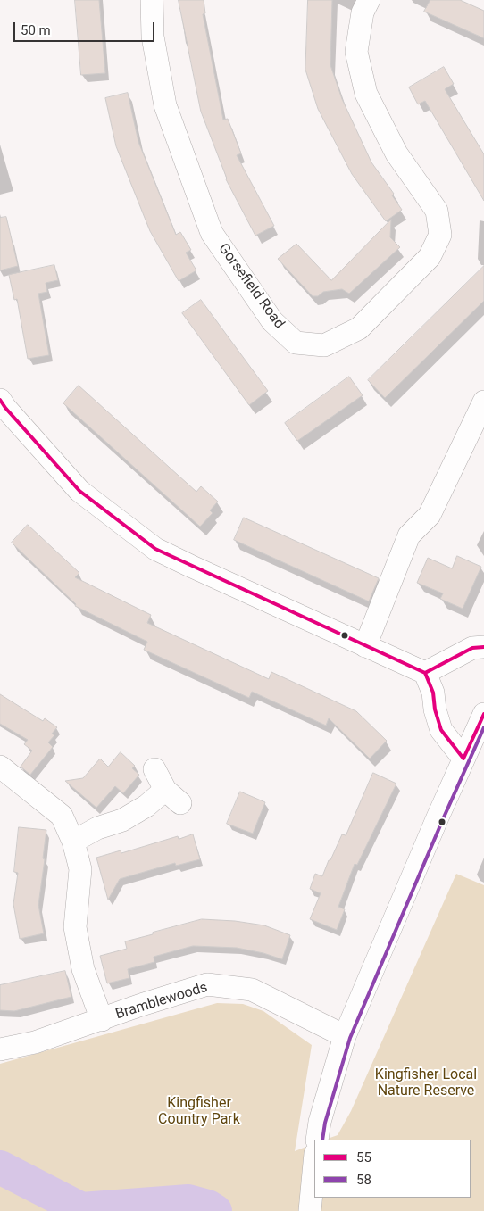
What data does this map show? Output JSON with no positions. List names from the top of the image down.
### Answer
{
  "streets": {
    "street": ["Gorsefield Road", "Bramblewoods"]
  },
  "parks": ["Kingfisher Local Nature Reserve", "Kingfisher Country Park"],
  "lines": ["transit line 55", "transit line 58"],
  "legend": ["55", "58"],
  "scale_bar": "50 m"
}
